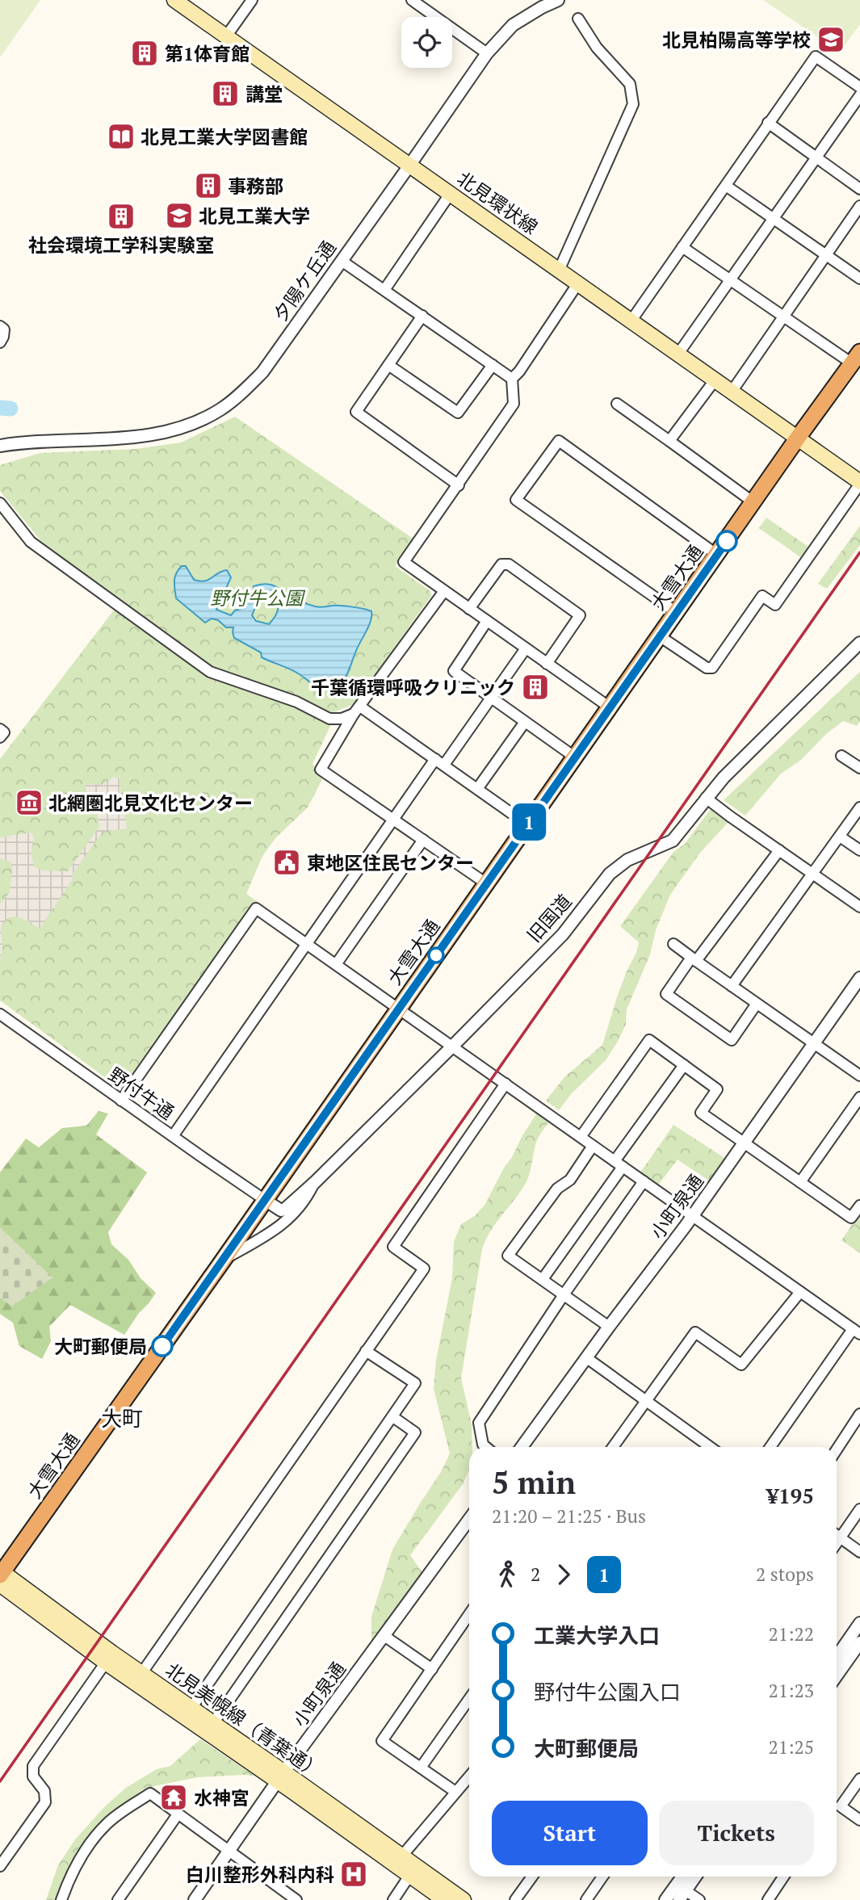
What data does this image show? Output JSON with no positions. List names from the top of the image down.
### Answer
{
  "streets": {
    "highway": ["大雪大通"],
    "main road": ["北見環状線", "北見美幌線（青葉通）"],
    "street": [
      "夕陽ケ丘通",
      "旧国道",
      "野付牛通",
      "小町泉通"
    ]
  },
  "crossings": [
    ["北見環状線", "夕陽ケ丘通"],
    ["北見環状線", "大雪大通"],
    ["大雪大通", "旧国道"],
    ["大雪大通", "野付牛通"],
    ["大雪大通", "北見美幌線（青葉通）"],
    ["旧国道", "野付牛通"],
    ["小町泉通", "北見美幌線（青葉通）"]
  ],
  "districts": ["大町"],
  "parks": ["野付牛公園"],
  "places": {
    "school or university": ["北見柏陽高等学校", "北見工業大学"],
    "building": [
      "第1体育館",
      "講堂",
      "事務部",
      "社会環境工学科実験室",
      "千葉循環呼吸クリニック"
    ],
    "library": ["北見工業大学図書館"],
    "museum": ["北網圏北見文化センター"],
    "public building": ["東地区住民センター"],
    "other": ["大町郵便局"],
    "temple": ["水神宮"],
    "hospital": ["白川整形外科内科"]
  },
  "lines": ["bus line 1"],
  "page": {
    "on_map": "1",
    "heading": ["5 min", "21:20 – 21:25 · Bus", "¥195"],
    "legs": ["2", "1", "2 stops"],
    "list": [
      {
        "name": "工業大学入口",
        "value": "21:22"
      },
      {
        "name": "野付牛公園入口",
        "value": "21:23"
      },
      {
        "name": "大町郵便局",
        "value": "21:25"
      }
    ],
    "buttons": ["Start", "Tickets"]
  }
}
